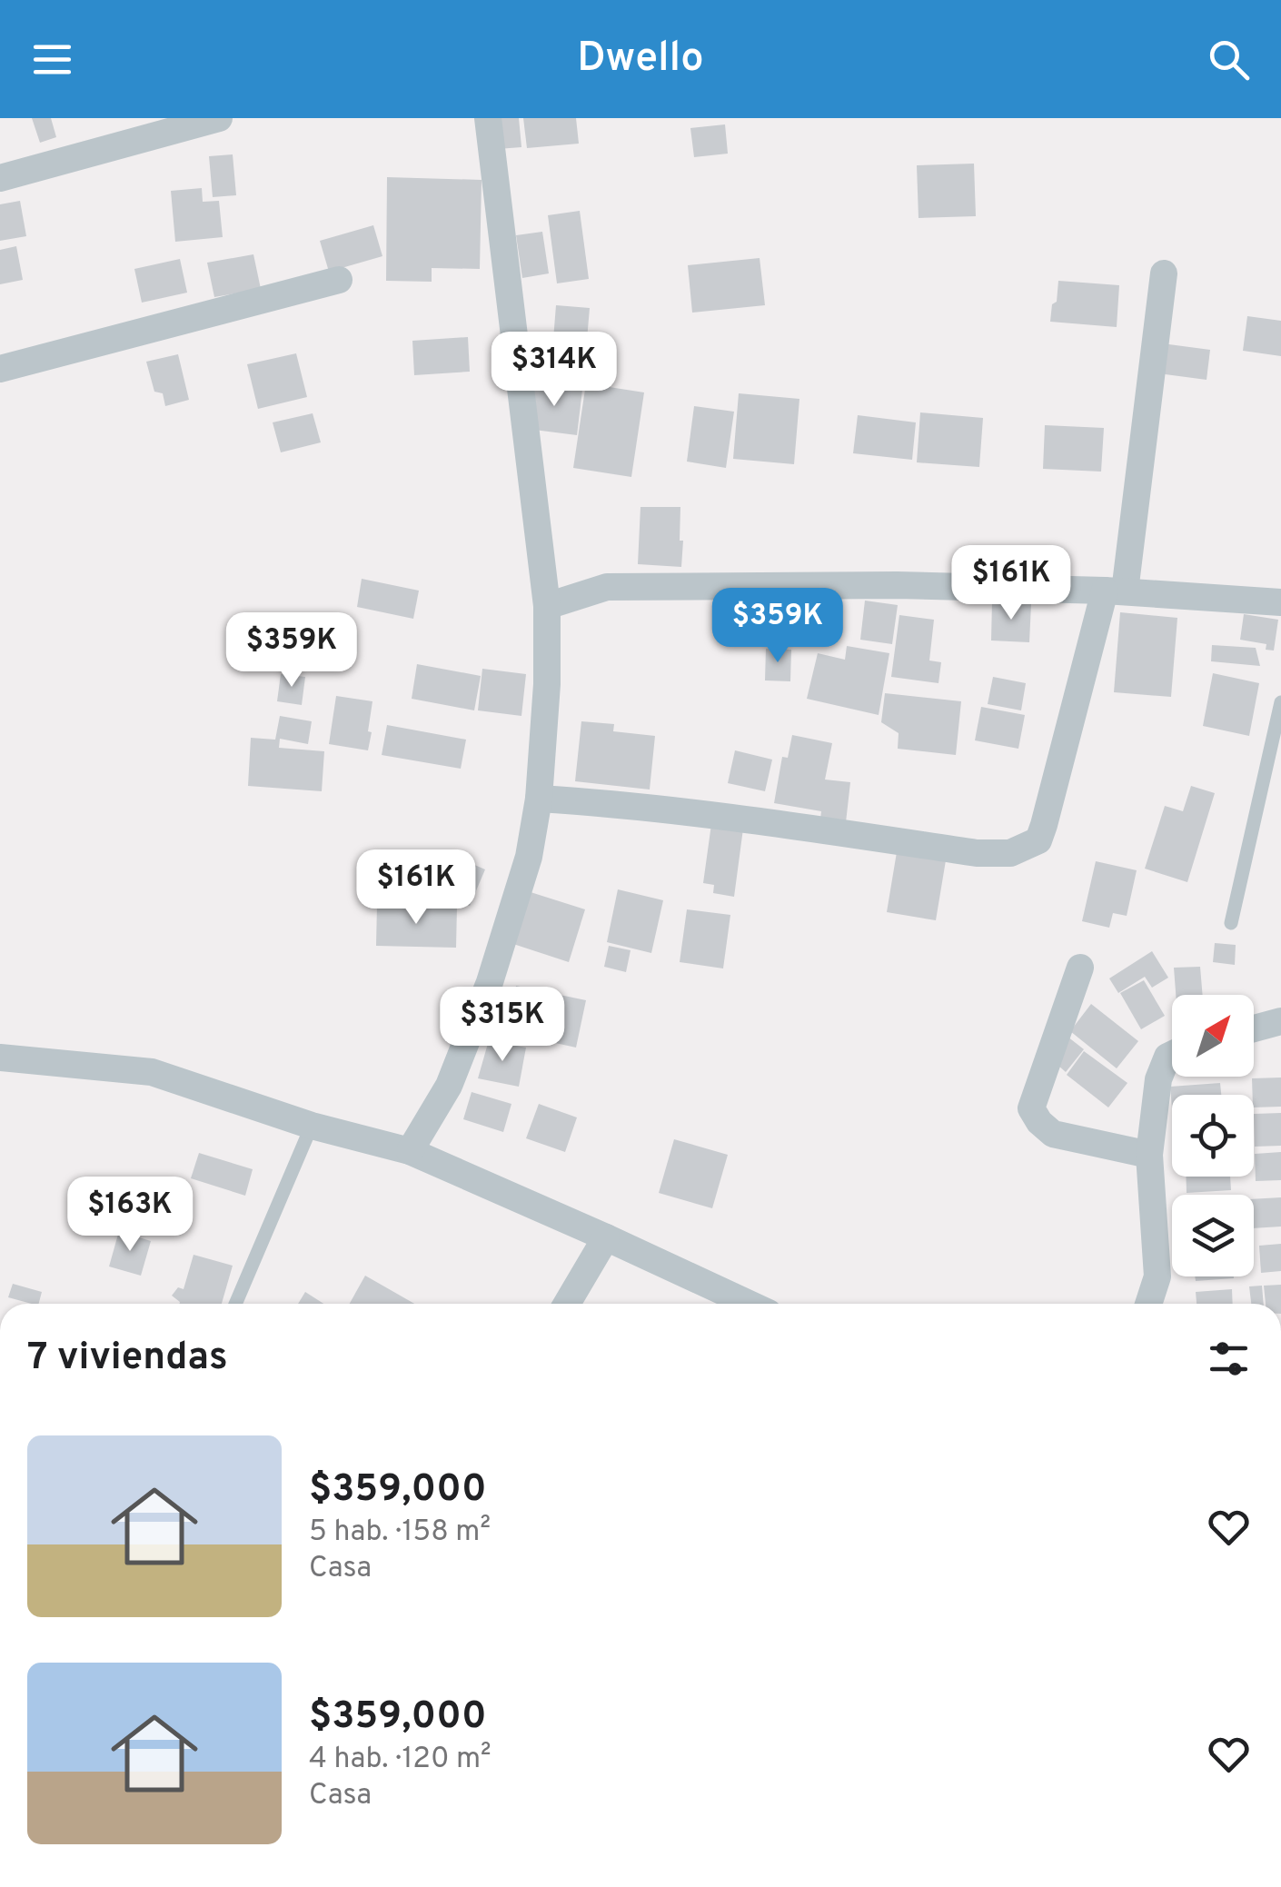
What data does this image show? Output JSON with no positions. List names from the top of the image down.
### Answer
{
  "north": "top right",
  "page": {
    "header": "Dwello",
    "price": [
      "$314K",
      "$161K",
      "$359K",
      "$359K",
      "$161K",
      "$315K",
      "$163K"
    ],
    "heading": "7 viviendas",
    "list": [
      {
        "name": "$359,000",
        "note": "5 hab. · 158 m² · Casa"
      },
      {
        "name": "$359,000",
        "note": "4 hab. · 120 m² · Casa"
      }
    ]
  }
}
